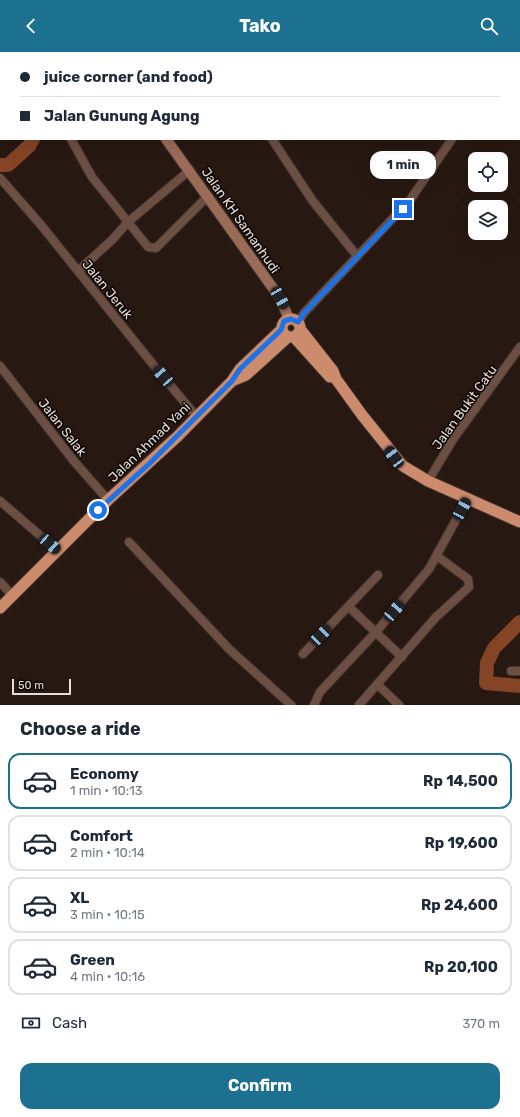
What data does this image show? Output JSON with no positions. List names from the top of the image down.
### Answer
{
  "streets": {
    "highway": ["Jalan Ahmad Yani"],
    "main road": ["Jalan KH Samanhudi"],
    "street": ["Jalan Jeruk", "Jalan Bukit Catu", "Jalan Salak"]
  },
  "crossings": [
    ["Jalan KH Samanhudi", "Jalan Ahmad Yani"],
    ["Jalan Jeruk", "Jalan Ahmad Yani"],
    ["Jalan Salak", "Jalan Ahmad Yani"]
  ],
  "scale_bar": "50 m",
  "page": {
    "header": "Tako",
    "banner": ["juice corner (and food)", "Jalan Gunung Agung"],
    "bubble": "1 min",
    "scale": "50 m",
    "heading": "Choose a ride",
    "list": [
      {
        "name": "Economy",
        "note": "1 min · 10:13",
        "value": "Rp 14,500"
      },
      {
        "name": "Comfort",
        "note": "2 min · 10:14",
        "value": "Rp 19,600"
      },
      {
        "name": "XL",
        "note": "3 min · 10:15",
        "value": "Rp 24,600"
      },
      {
        "name": "Green",
        "note": "4 min · 10:16",
        "value": "Rp 20,100"
      }
    ],
    "pay": ["Cash", "370 m"],
    "buttons": "Confirm"
  }
}
